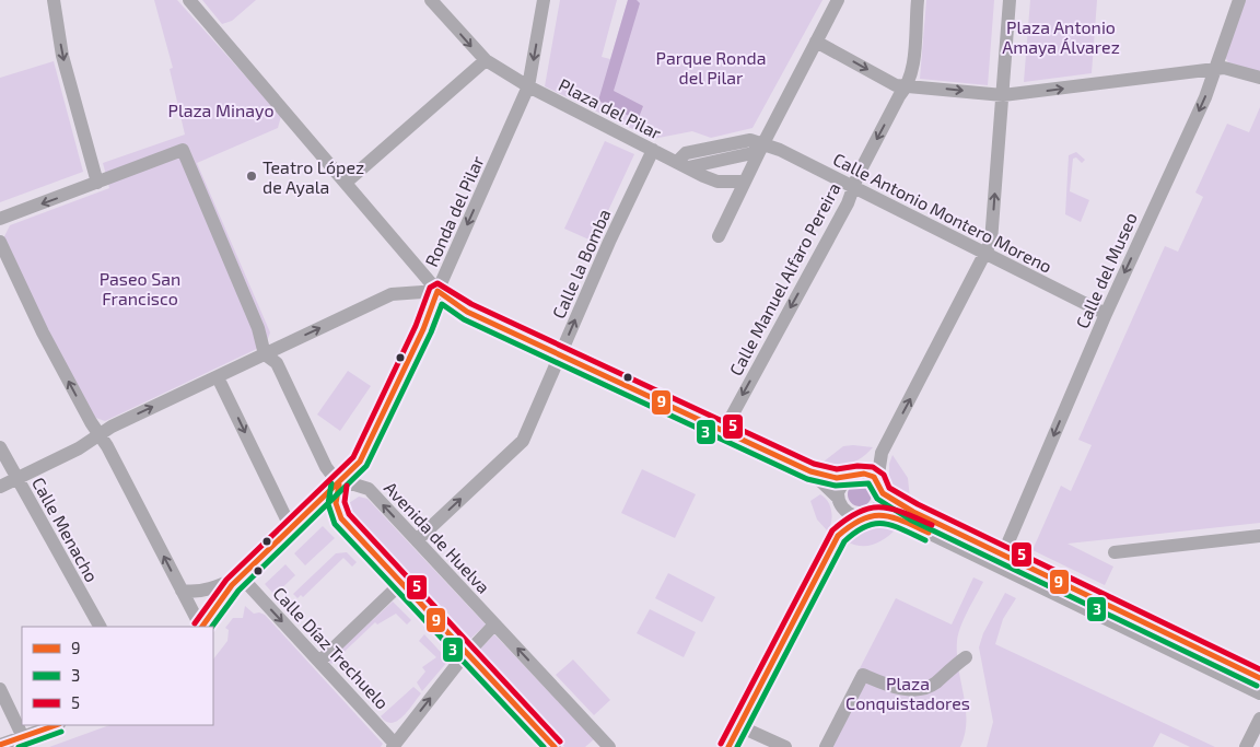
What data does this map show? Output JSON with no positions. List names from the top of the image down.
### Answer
{
  "streets": {
    "street": [
      "Plaza del Pilar",
      "Ronda del Pilar",
      "Calle Antonio Montero Moreno",
      "Calle la Bomba",
      "Calle del Museo",
      "Calle Manuel Alfaro Pereira",
      "Calle Menacho",
      "Avenida de Huelva",
      "Calle Díaz Trechuelo"
    ]
  },
  "crossings": [
    ["Plaza del Pilar", "Ronda del Pilar"],
    ["Plaza del Pilar", "Calle la Bomba"],
    ["Ronda del Pilar", "Avenida de Huelva"],
    ["Ronda del Pilar", "Calle Díaz Trechuelo"],
    ["Calle Antonio Montero Moreno", "Calle del Museo"],
    ["Calle Antonio Montero Moreno", "Calle Manuel Alfaro Pereira"],
    ["Calle la Bomba", "Avenida de Huelva"]
  ],
  "one_way": ["Ronda del Pilar", "Calle la Bomba", "Calle del Museo"],
  "parks": [
    "Plaza Antonio Amaya Álvarez",
    "Parque Ronda del Pilar",
    "Plaza Minayo",
    "Paseo San Francisco",
    "Plaza Conquistadores"
  ],
  "places": ["Teatro López de Ayala"],
  "lines": ["transit line 5", "transit line 9", "transit line 3"],
  "legend": ["9", "3", "5"]
}
